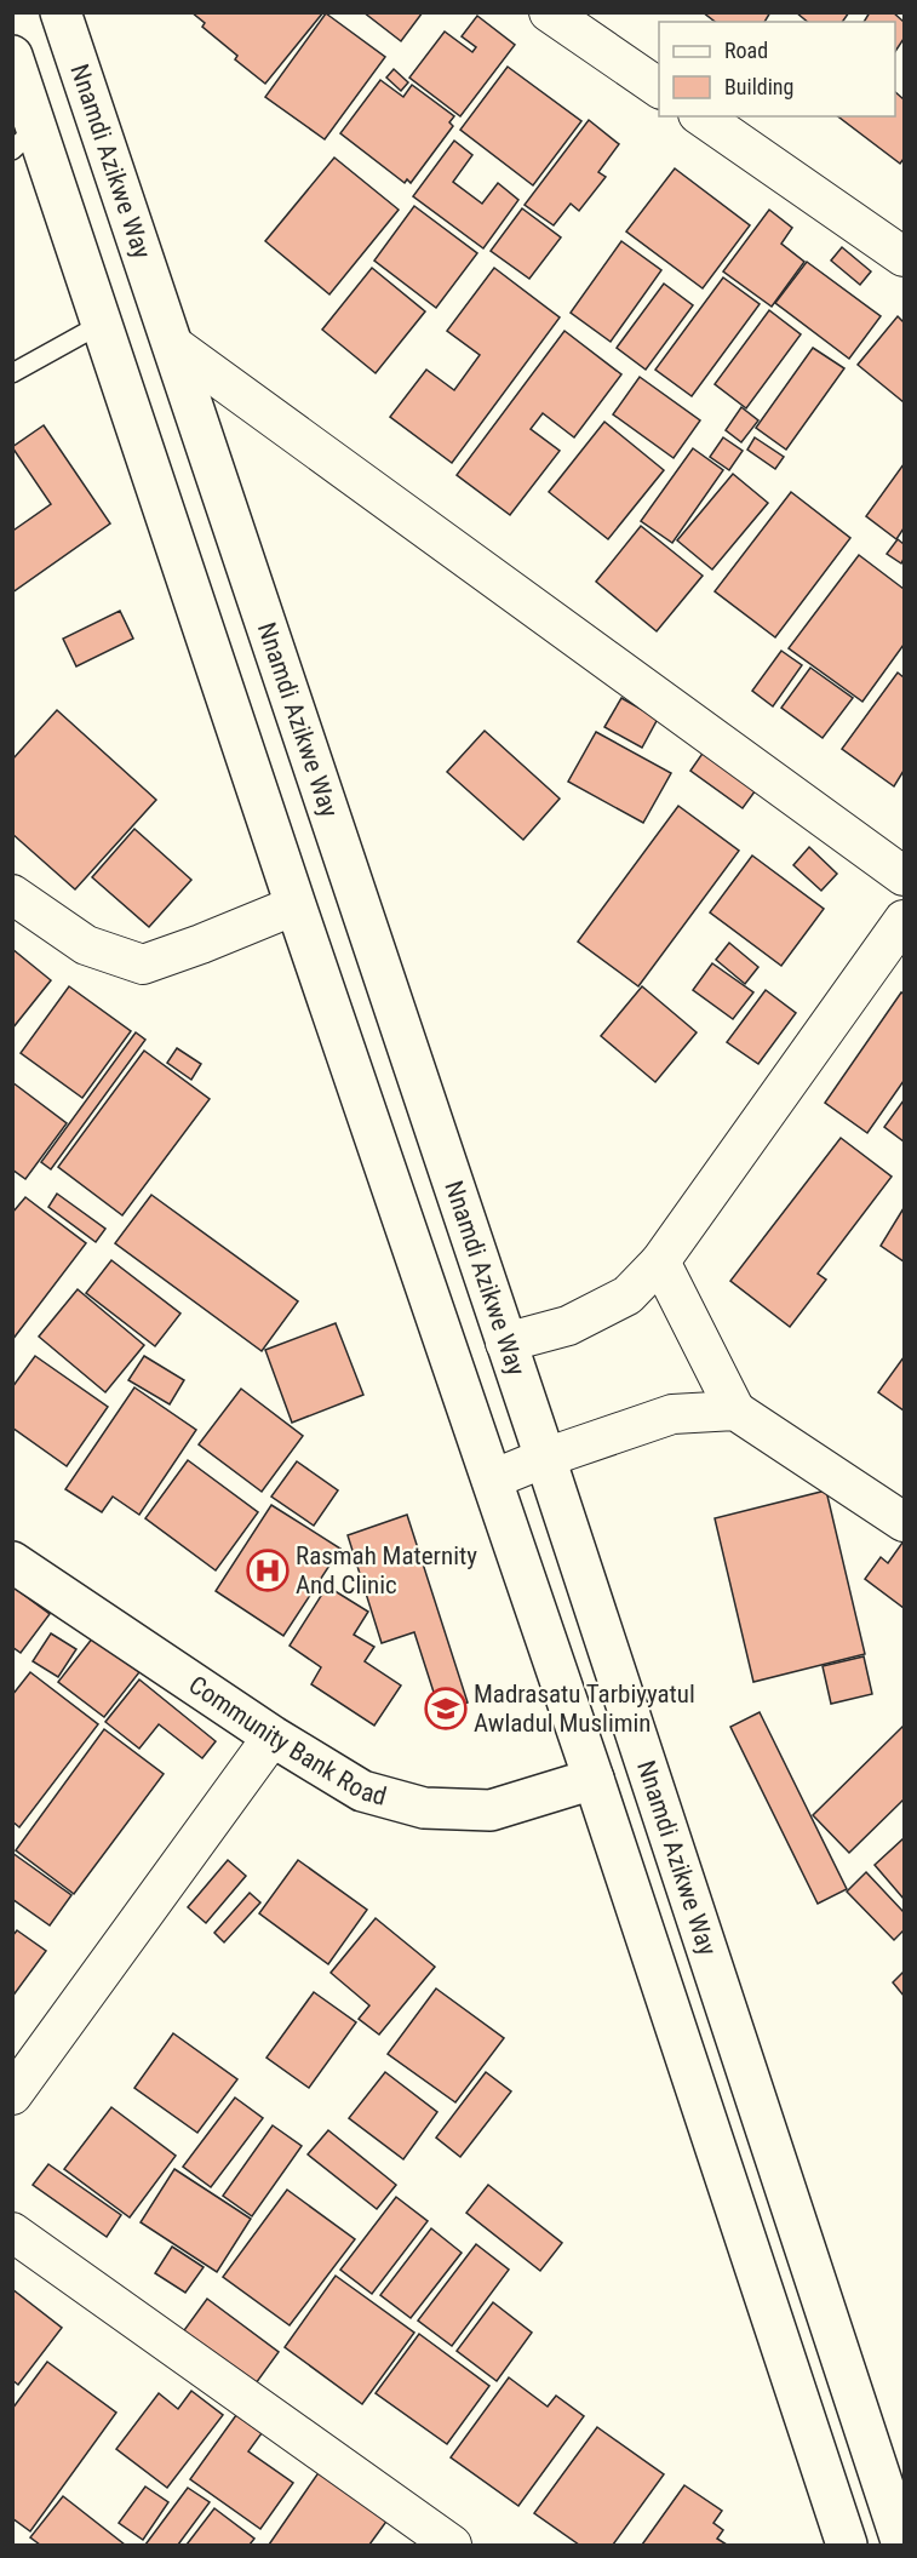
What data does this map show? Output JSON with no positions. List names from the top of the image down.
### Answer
{
  "streets": {
    "main road": ["Nnamdi Azikwe Way", "Community Bank Road"]
  },
  "crossings": [
    ["Nnamdi Azikwe Way", "Community Bank Road"]
  ],
  "places": {
    "hospital": ["Rasmah Maternity And Clinic"],
    "school or university": ["Madrasatu Tarbiyyatul Awladul Muslimin"]
  },
  "legend": ["Road", "Building"]
}
